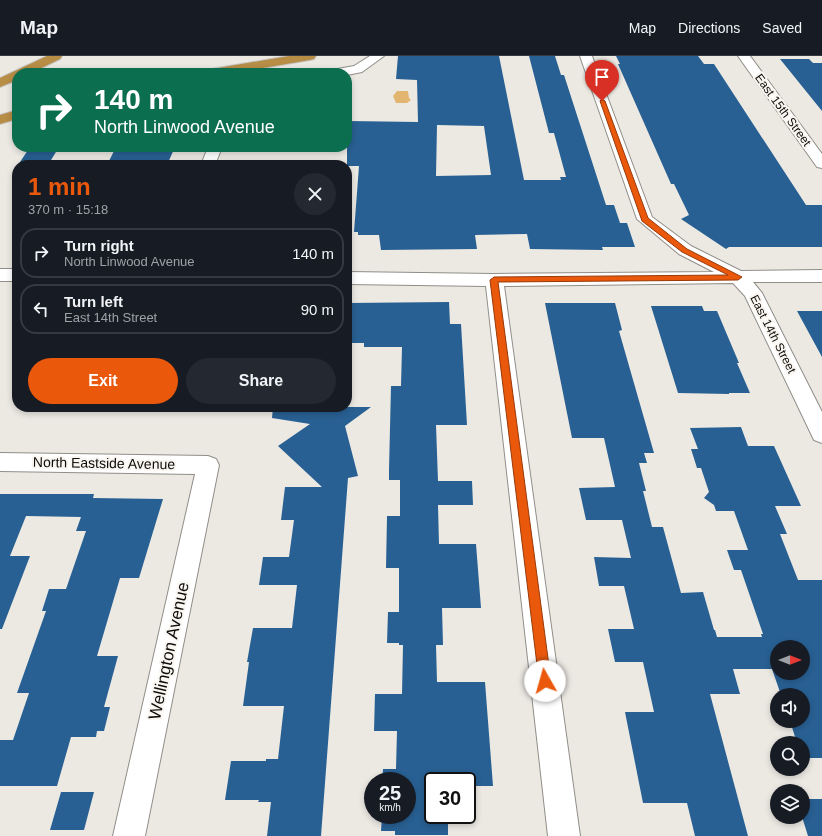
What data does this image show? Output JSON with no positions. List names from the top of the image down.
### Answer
{
  "streets": {
    "street": [
      "East 15th Street",
      "East 14th Street",
      "North Eastside Avenue",
      "Wellington Avenue"
    ]
  },
  "crossings": [
    ["North Eastside Avenue", "Wellington Avenue"]
  ],
  "north": "right",
  "page": {
    "header": "Map",
    "nav": ["Map", "Directions", "Saved"],
    "turn": ["140 m", "North Linwood Avenue"],
    "heading": ["1 min", "370 m · 15:18"],
    "list": [
      {
        "name": "Turn right",
        "note": "North Linwood Avenue",
        "value": "140 m"
      },
      {
        "name": "Turn left",
        "note": "East 14th Street",
        "value": "90 m"
      }
    ],
    "buttons": ["Exit", "Share"],
    "speed": "25 km/h",
    "limit": "30"
  }
}
